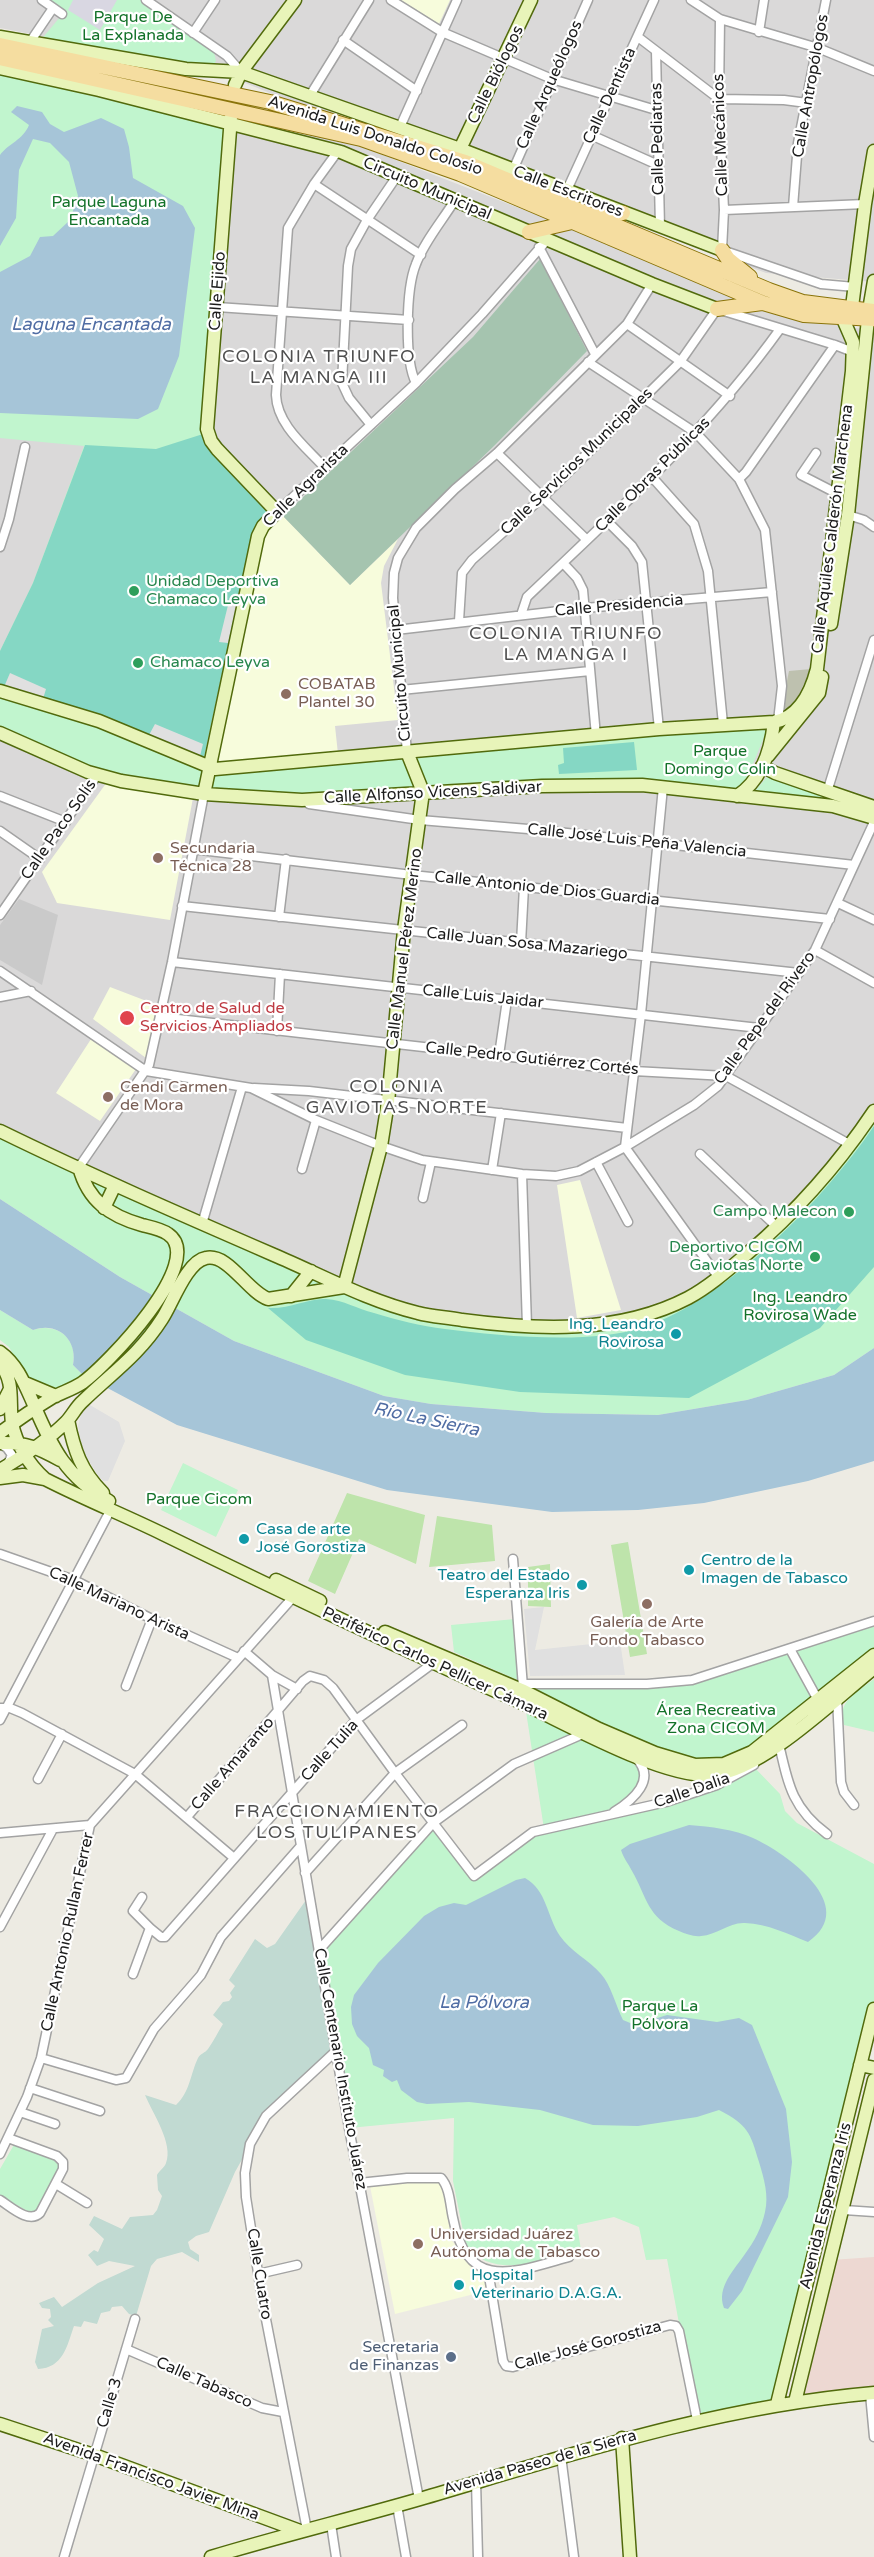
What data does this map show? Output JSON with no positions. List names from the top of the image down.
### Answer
{
  "streets": {
    "main road": [
      "Calle Biólogos",
      "Avenida Luis Donaldo Colosio",
      "Circuito Municipal",
      "Calle Escritores",
      "Calle Ejido",
      "Calle Agrarista",
      "Calle Aquiles Calderón Marchena",
      "Calle Alfonso Vicens Saldivar",
      "Calle Manuel Pérez Merino",
      "Periférico Carlos Pellicer Cámara",
      "Avenida Esperanza Iris",
      "Avenida Paseo de la Sierra",
      "Avenida Francisco Javier Mina"
    ],
    "street": [
      "Calle Arqueólogos",
      "Calle Antropólogos",
      "Calle Dentista",
      "Calle Mecánicos",
      "Calle Pediatras",
      "Calle Servicios Municipales",
      "Calle Obras Públicas",
      "Calle Presidencia",
      "Calle Paco Solís",
      "Calle José Luis Peña Valencia",
      "Calle Antonio de Dios Guardia",
      "Calle Juan Sosa Mazariego",
      "Calle Luis Jaidar",
      "Calle Pepe del Rivero",
      "Calle Pedro Gutiérrez Cortés",
      "Calle Mariano Arista",
      "Calle Tulia",
      "Calle Amaranto",
      "Calle Dalia",
      "Calle Antonio Rullan Ferrer",
      "Calle Centenario Instituto Juárez",
      "Calle Cuatro",
      "Calle José Gorostiza",
      "Calle Tabasco",
      "Calle 3"
    ]
  },
  "crossings": [
    ["Calle Biólogos", "Calle Escritores"],
    ["Calle Arqueólogos", "Calle Escritores"],
    ["Calle Dentista", "Calle Escritores"],
    ["Calle Mecánicos", "Calle Escritores"],
    ["Avenida Luis Donaldo Colosio", "Calle Aquiles Calderón Marchena"],
    ["Calle Pediatras", "Calle Escritores"],
    ["Circuito Municipal", "Calle Ejido"],
    ["Circuito Municipal", "Calle Servicios Municipales"],
    ["Circuito Municipal", "Calle Obras Públicas"],
    ["Circuito Municipal", "Calle Agrarista"],
    ["Circuito Municipal", "Calle Aquiles Calderón Marchena"],
    ["Circuito Municipal", "Calle Presidencia"],
    ["Circuito Municipal", "Calle Manuel Pérez Merino"],
    ["Calle Ejido", "Calle Agrarista"],
    ["Calle Servicios Municipales", "Calle Presidencia"],
    ["Calle Obras Públicas", "Calle Presidencia"],
    ["Calle Agrarista", "Calle Alfonso Vicens Saldivar"],
    ["Calle Alfonso Vicens Saldivar", "Calle Paco Solís"],
    ["Calle Alfonso Vicens Saldivar", "Calle José Luis Peña Valencia"],
    ["Calle Alfonso Vicens Saldivar", "Calle Manuel Pérez Merino"],
    ["Calle Alfonso Vicens Saldivar", "Calle Pepe del Rivero"],
    ["Calle José Luis Peña Valencia", "Calle Manuel Pérez Merino"],
    ["Calle José Luis Peña Valencia", "Calle Pepe del Rivero"],
    ["Calle Antonio de Dios Guardia", "Calle Manuel Pérez Merino"],
    ["Calle Antonio de Dios Guardia", "Calle Pepe del Rivero"],
    ["Calle Juan Sosa Mazariego", "Calle Manuel Pérez Merino"],
    ["Calle Juan Sosa Mazariego", "Calle Pepe del Rivero"],
    ["Calle Manuel Pérez Merino", "Calle Luis Jaidar"],
    ["Calle Manuel Pérez Merino", "Calle Pepe del Rivero"],
    ["Calle Manuel Pérez Merino", "Calle Pedro Gutiérrez Cortés"],
    ["Calle Luis Jaidar", "Calle Pepe del Rivero"],
    ["Calle Pepe del Rivero", "Calle Pedro Gutiérrez Cortés"],
    ["Calle Mariano Arista", "Calle Antonio Rullan Ferrer"],
    ["Periférico Carlos Pellicer Cámara", "Calle Tulia"],
    ["Periférico Carlos Pellicer Cámara", "Calle Dalia"],
    ["Periférico Carlos Pellicer Cámara", "Calle Antonio Rullan Ferrer"],
    ["Calle Tulia", "Calle Centenario Instituto Juárez"],
    ["Calle Amaranto", "Calle Centenario Instituto Juárez"],
    ["Calle Centenario Instituto Juárez", "Calle Cuatro"],
    ["Calle Centenario Instituto Juárez", "Avenida Paseo de la Sierra"],
    ["Avenida Esperanza Iris", "Avenida Paseo de la Sierra"],
    ["Calle Cuatro", "Calle Tabasco"],
    ["Calle Cuatro", "Avenida Paseo de la Sierra"],
    ["Calle Cuatro", "Avenida Francisco Javier Mina"],
    ["Calle José Gorostiza", "Avenida Paseo de la Sierra"],
    ["Calle Tabasco", "Calle 3"],
    ["Calle 3", "Avenida Francisco Javier Mina"],
    ["Avenida Paseo de la Sierra", "Avenida Francisco Javier Mina"]
  ],
  "districts": [
    "COLONIA TRIUNFO LA MANGA III",
    "COLONIA TRIUNFO LA MANGA I",
    "COLONIA GAVIOTAS NORTE",
    "FRACCIONAMIENTO LOS TULIPANES"
  ],
  "water": ["Laguna Encantada", "Río La Sierra", "La Pólvora"],
  "parks": [
    "Parque De La Explanada",
    "Parque Laguna Encantada",
    "Parque Domingo Colin",
    "Ing. Leandro Rovirosa Wade",
    "Parque Cicom",
    "Área Recreativa Zona CICOM",
    "Parque La Pólvora"
  ],
  "places": [
    "Unidad Deportiva Chamaco Leyva",
    "Chamaco Leyva",
    "COBATAB Plantel 30",
    "Secundaria Técnica 28",
    "Centro de Salud de Servicios Ampliados",
    "Cendi Carmen de Mora",
    "Campo Malecon",
    "Deportivo CICOM Gaviotas Norte",
    "Ing. Leandro Rovirosa",
    "Casa de arte José Gorostiza",
    "Centro de la Imagen de Tabasco",
    "Teatro del Estado Esperanza Iris",
    "Galería de Arte Fondo Tabasco",
    "Universidad Juárez Autónoma de Tabasco",
    "Hospital Veterinario D.A.G.A.",
    "Secretaria de Finanzas"
  ]
}
